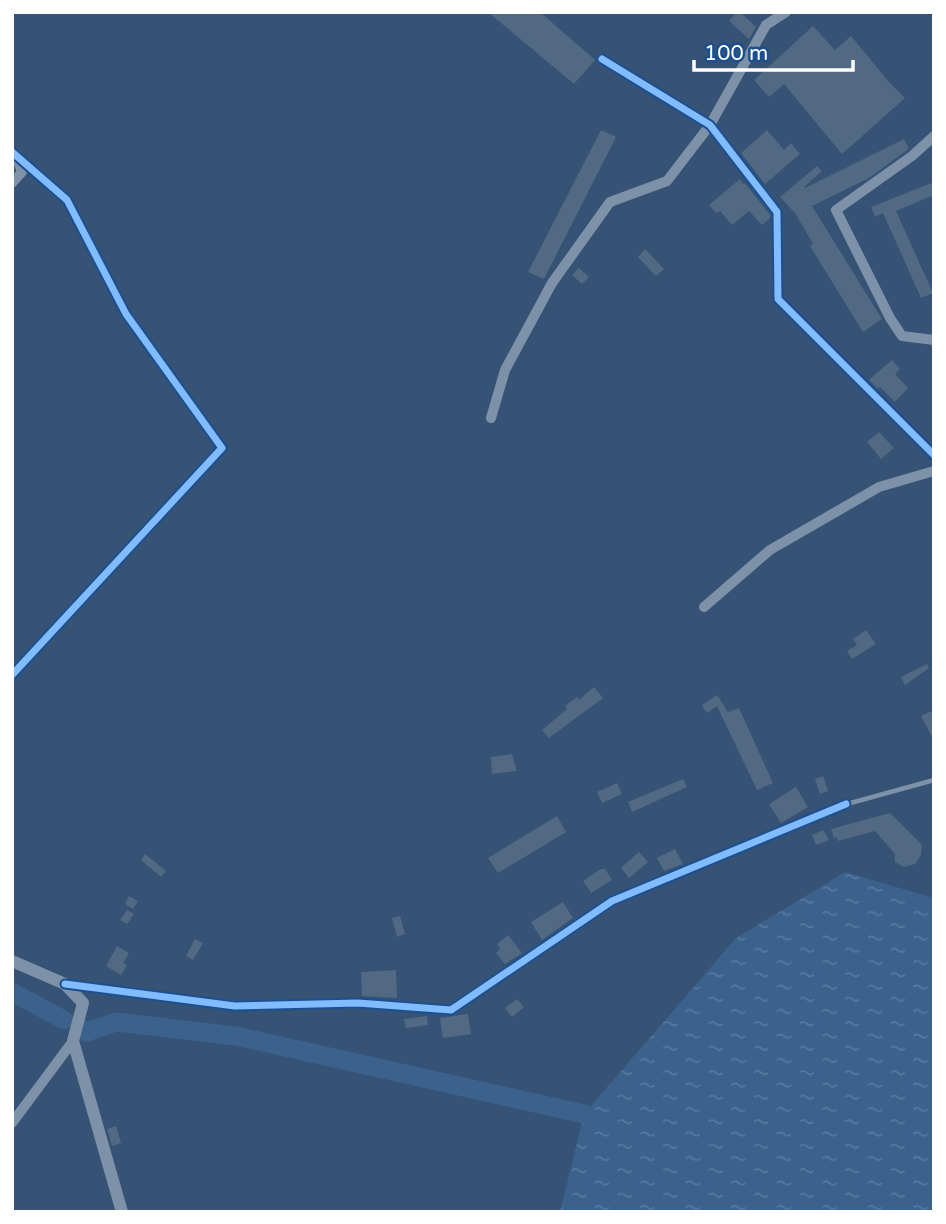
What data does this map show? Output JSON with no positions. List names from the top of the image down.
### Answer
{
  "scale_bar": "100 m"
}
